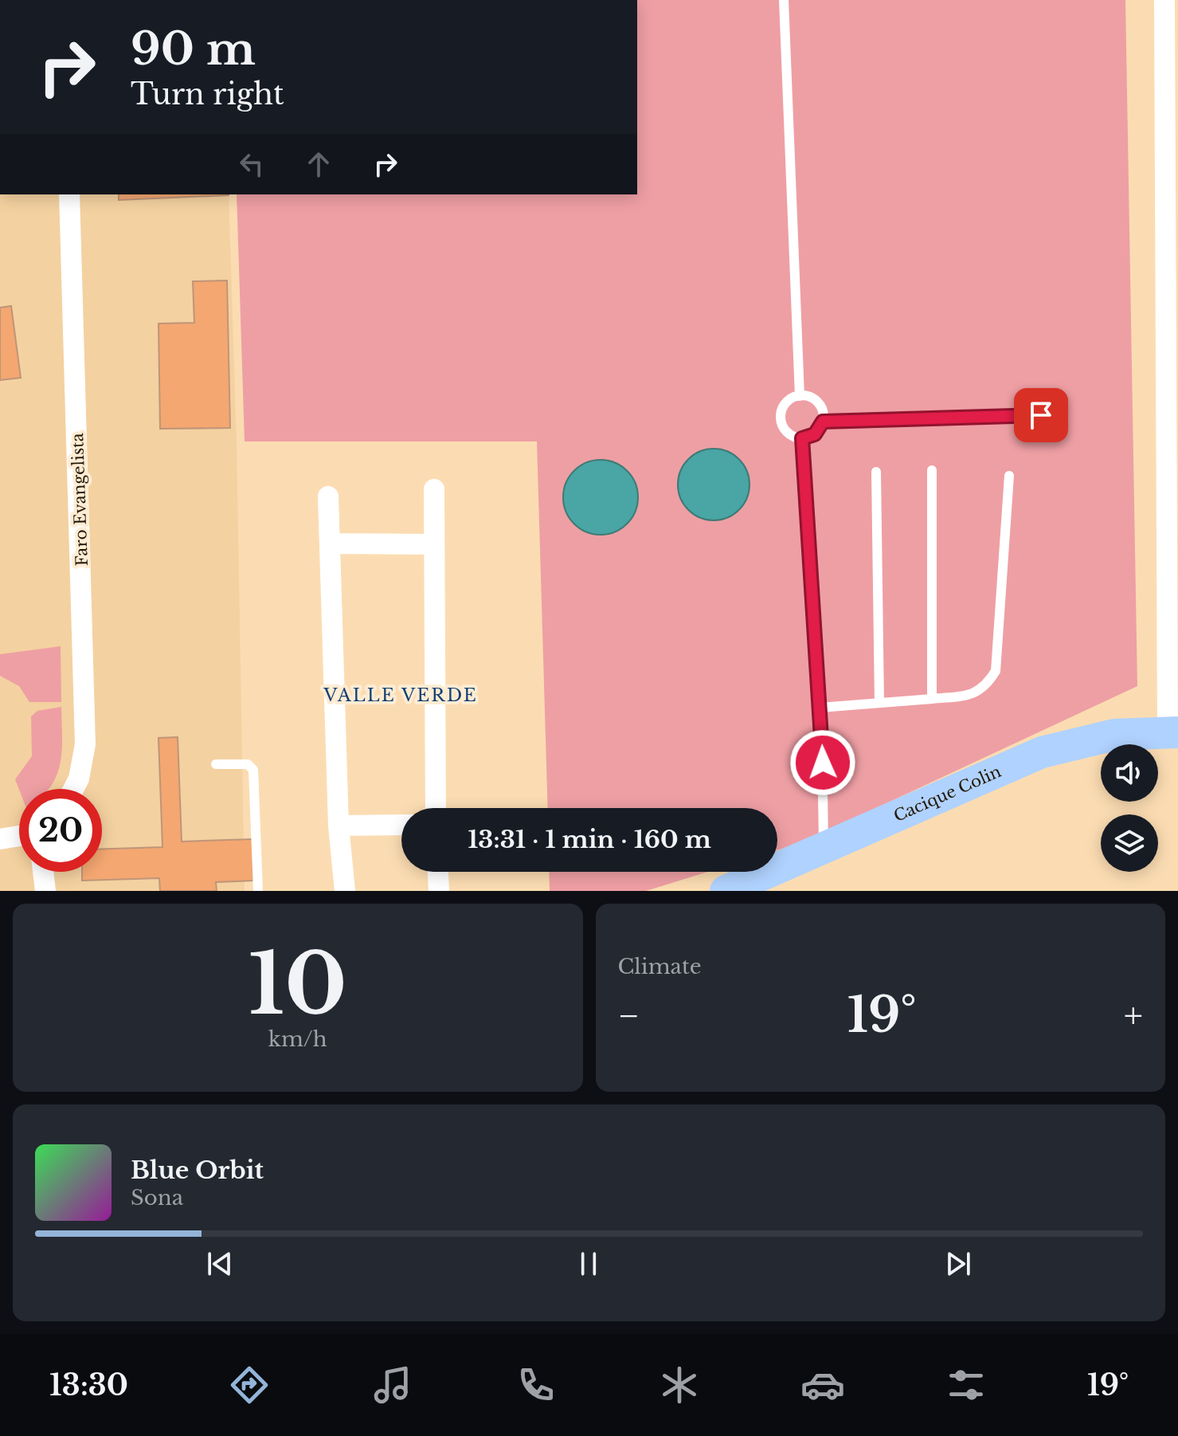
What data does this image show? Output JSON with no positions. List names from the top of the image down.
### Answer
{
  "streets": {
    "main road": ["Cacique Colin"],
    "street": ["Faro Evangelista"]
  },
  "districts": ["VALLE VERDE"],
  "page": {
    "turn": ["90 m", "Turn right"],
    "limit": "20",
    "trip": "13:31 · 1 min · 160 m",
    "tile": [
      ["10", "km/h"],
      "Climate"
    ],
    "heat": ["−", "19°", "+"],
    "song": ["Blue Orbit", "Sona"],
    "tabs": ["13:30", "19°"]
  }
}
